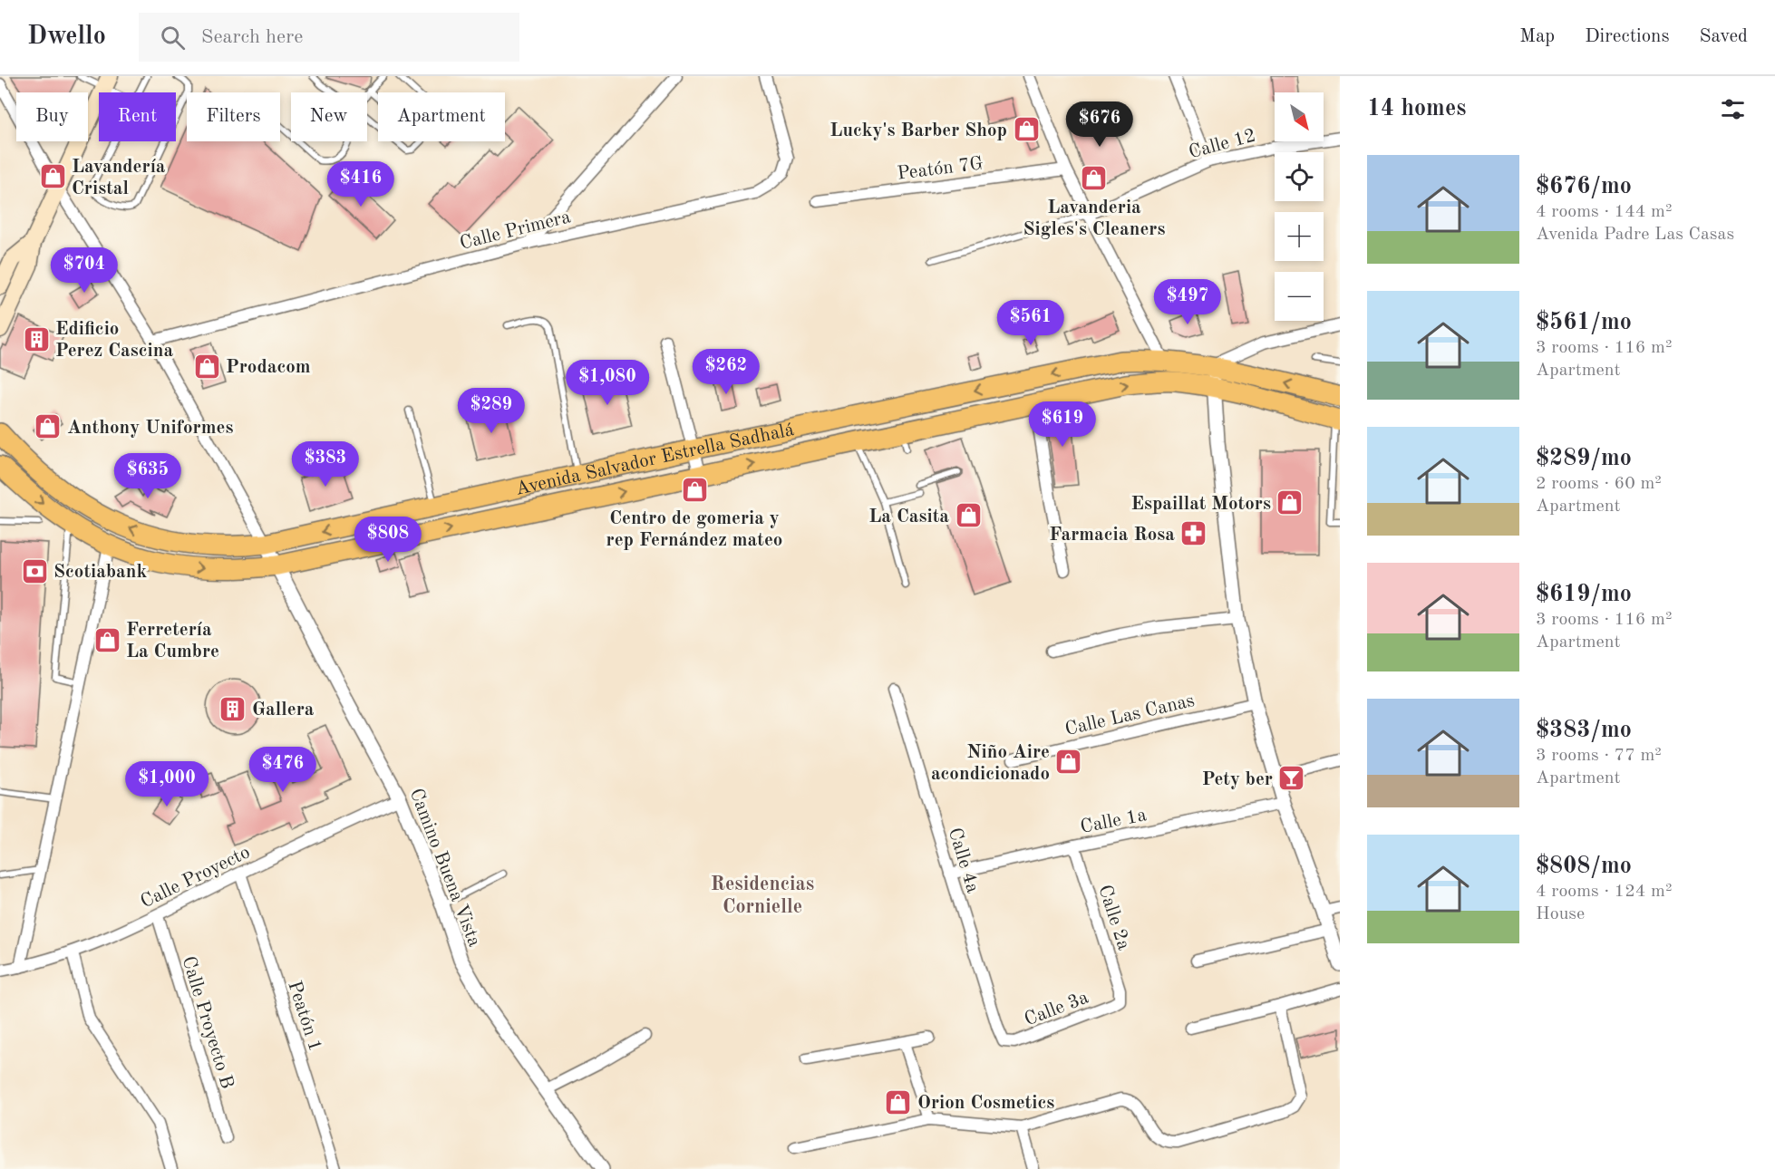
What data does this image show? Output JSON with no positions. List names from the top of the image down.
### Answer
{
  "streets": {
    "highway": ["Avenida Salvador Estrella Sadhalá"],
    "street": [
      "Calle 12",
      "Peatón 7G",
      "Calle Primera",
      "Calle Las Canas",
      "Calle 1a",
      "Calle 4a",
      "Camino Buena Vista",
      "Calle Proyecto",
      "Calle 2a",
      "Calle 3a",
      "Peatón 1",
      "Calle Proyecto B"
    ]
  },
  "crossings": [
    ["Avenida Salvador Estrella Sadhalá", "Camino Buena Vista"],
    ["Calle 1a", "Calle 4a"],
    ["Calle 1a", "Calle 2a"],
    ["Calle 4a", "Calle 3a"],
    ["Camino Buena Vista", "Calle Proyecto"],
    ["Calle Proyecto", "Peatón 1"],
    ["Calle Proyecto", "Calle Proyecto B"],
    ["Calle 2a", "Calle 3a"]
  ],
  "districts": ["Residencias Cornielle"],
  "places": {
    "shop": [
      "Lucky's Barber Shop",
      "Lavandería Cristal",
      "Lavanderia Sigles's Cleaners",
      "Prodacom",
      "Anthony Uniformes",
      "Centro de gomeria y rep Fernández mateo",
      "Espaillat Motors",
      "La Casita",
      "Ferretería La Cumbre",
      "Niño Aire acondicionado",
      "Orion Cosmetics"
    ],
    "building": ["Edificio Perez Cascina", "Gallera"],
    "pharmacy": ["Farmacia Rosa"],
    "bank": ["Scotiabank"],
    "bar": ["Pety ber"]
  },
  "north": "bottom right",
  "page": {
    "header": "Dwello",
    "search": "Search here",
    "nav": ["Map", "Directions", "Saved"],
    "heading": "14 homes",
    "map_buttons": ["+", "−"],
    "chip": [
      "Buy",
      "Rent",
      "Filters",
      "New",
      "Apartment"
    ],
    "price": [
      "$676",
      "$416",
      "$704",
      "$497",
      "$561",
      "$262",
      "$1,080",
      "$289",
      "$619",
      "$383",
      "$635",
      "$808",
      "$476",
      "$1,000"
    ],
    "list": [
      {
        "name": "$676/mo",
        "note": "4 rooms · 144 m² · Avenida Padre Las Casas"
      },
      {
        "name": "$561/mo",
        "note": "3 rooms · 116 m² · Apartment"
      },
      {
        "name": "$289/mo",
        "note": "2 rooms · 60 m² · Apartment"
      },
      {
        "name": "$619/mo",
        "note": "3 rooms · 116 m² · Apartment"
      },
      {
        "name": "$383/mo",
        "note": "3 rooms · 77 m² · Apartment"
      },
      {
        "name": "$808/mo",
        "note": "4 rooms · 124 m² · House"
      }
    ]
  }
}
